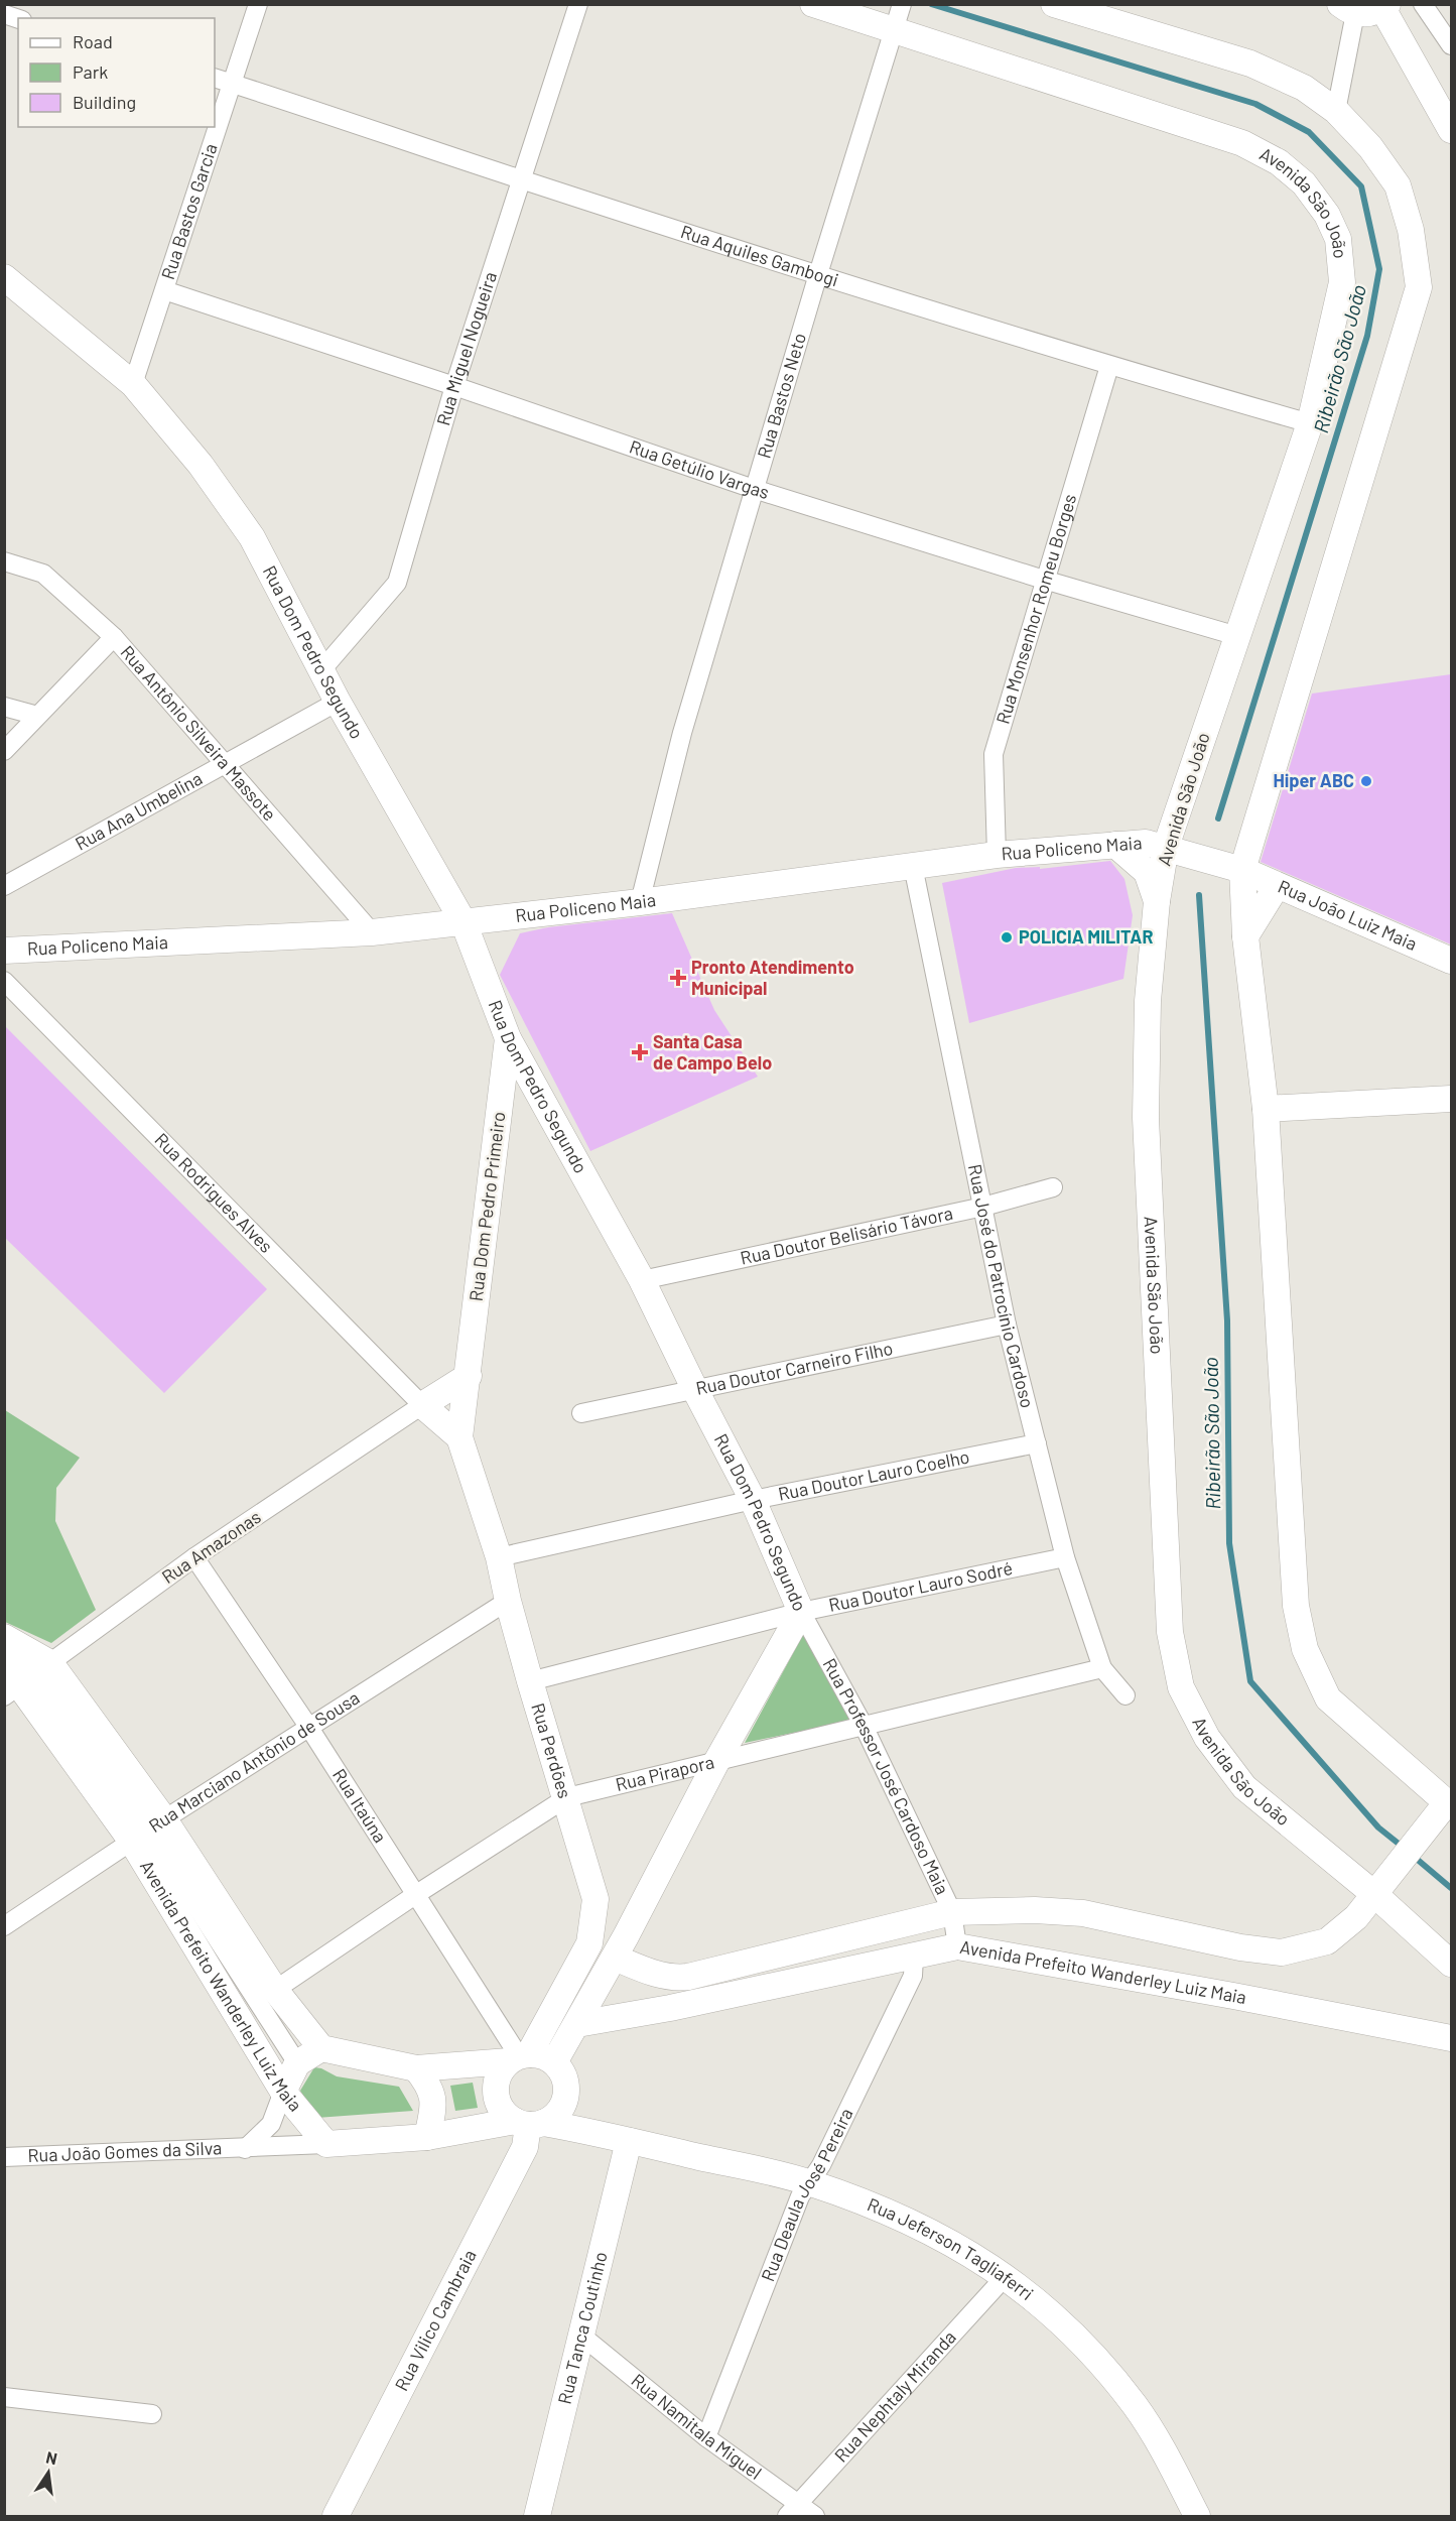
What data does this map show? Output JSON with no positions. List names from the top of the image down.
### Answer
{
  "streets": {
    "street": [
      "Avenida São João",
      "Rua Bastos Garcia",
      "Rua Aquiles Gambogi",
      "Rua Miguel Nogueira",
      "Rua Bastos Neto",
      "Rua Getúlio Vargas",
      "Rua Monsenhor Romeu Borges",
      "Rua Dom Pedro Segundo",
      "Rua Antônio Silveira Massote",
      "Rua Ana Umbelina",
      "Rua Policeno Maia",
      "Rua João Luiz Maia",
      "Rua Rodrigues Alves",
      "Rua Dom Pedro Primeiro",
      "Rua Doutor Belisário Távora",
      "Rua José do Patrocínio Cardoso",
      "Rua Doutor Carneiro Filho",
      "Rua Doutor Lauro Coelho",
      "Rua Amazonas",
      "Rua Doutor Lauro Sodré",
      "Rua Perdões",
      "Rua Marciano Antônio de Sousa",
      "Rua Pirapora",
      "Rua Professor José Cardoso Maia",
      "Rua Itaúna",
      "Avenida Prefeito Wanderley Luiz Maia",
      "Rua João Gomes da Silva",
      "Rua Deaula José Pereira",
      "Rua Jeferson Tagliaferri",
      "Rua Vilico Cambraia",
      "Rua Tanca Coutinho",
      "Rua Nephtaly Miranda",
      "Rua Namitala Miguel"
    ]
  },
  "crossings": [
    ["Avenida São João", "Rua Aquiles Gambogi"],
    ["Avenida São João", "Rua Bastos Neto"],
    ["Avenida São João", "Rua Getúlio Vargas"],
    ["Avenida São João", "Rua Policeno Maia"],
    ["Avenida São João", "Avenida Prefeito Wanderley Luiz Maia"],
    ["Rua Bastos Garcia", "Rua Aquiles Gambogi"],
    ["Rua Bastos Garcia", "Rua Getúlio Vargas"],
    ["Rua Bastos Garcia", "Rua Dom Pedro Segundo"],
    ["Rua Aquiles Gambogi", "Rua Miguel Nogueira"],
    ["Rua Aquiles Gambogi", "Rua Bastos Neto"],
    ["Rua Aquiles Gambogi", "Rua Monsenhor Romeu Borges"],
    ["Rua Miguel Nogueira", "Rua Getúlio Vargas"],
    ["Rua Miguel Nogueira", "Rua Dom Pedro Segundo"],
    ["Rua Bastos Neto", "Rua Getúlio Vargas"],
    ["Rua Bastos Neto", "Rua Policeno Maia"],
    ["Rua Getúlio Vargas", "Rua Monsenhor Romeu Borges"],
    ["Rua Monsenhor Romeu Borges", "Rua Policeno Maia"],
    ["Rua Dom Pedro Segundo", "Rua Ana Umbelina"],
    ["Rua Dom Pedro Segundo", "Rua Policeno Maia"],
    ["Rua Dom Pedro Segundo", "Rua Dom Pedro Primeiro"],
    ["Rua Dom Pedro Segundo", "Rua Doutor Belisário Távora"],
    ["Rua Dom Pedro Segundo", "Rua Doutor Carneiro Filho"],
    ["Rua Dom Pedro Segundo", "Rua Doutor Lauro Coelho"],
    ["Rua Dom Pedro Segundo", "Rua Doutor Lauro Sodré"],
    ["Rua Dom Pedro Segundo", "Rua Perdões"],
    ["Rua Dom Pedro Segundo", "Rua Pirapora"],
    ["Rua Dom Pedro Segundo", "Rua Professor José Cardoso Maia"],
    ["Rua Dom Pedro Segundo", "Rua Itaúna"],
    ["Rua Dom Pedro Segundo", "Avenida Prefeito Wanderley Luiz Maia"],
    ["Rua Dom Pedro Segundo", "Rua Jeferson Tagliaferri"],
    ["Rua Dom Pedro Segundo", "Rua Vilico Cambraia"],
    ["Rua Antônio Silveira Massote", "Rua Ana Umbelina"],
    ["Rua Antônio Silveira Massote", "Rua Policeno Maia"],
    ["Rua Policeno Maia", "Rua João Luiz Maia"],
    ["Rua Policeno Maia", "Rua José do Patrocínio Cardoso"],
    ["Rua Rodrigues Alves", "Rua Amazonas"],
    ["Rua Dom Pedro Primeiro", "Rua Perdões"],
    ["Rua Doutor Belisário Távora", "Rua José do Patrocínio Cardoso"],
    ["Rua José do Patrocínio Cardoso", "Rua Doutor Carneiro Filho"],
    ["Rua José do Patrocínio Cardoso", "Rua Doutor Lauro Coelho"],
    ["Rua José do Patrocínio Cardoso", "Rua Doutor Lauro Sodré"],
    ["Rua José do Patrocínio Cardoso", "Rua Pirapora"],
    ["Rua Doutor Lauro Coelho", "Rua Perdões"],
    ["Rua Amazonas", "Rua Itaúna"],
    ["Rua Amazonas", "Avenida Prefeito Wanderley Luiz Maia"],
    ["Rua Doutor Lauro Sodré", "Rua Perdões"],
    ["Rua Doutor Lauro Sodré", "Rua Professor José Cardoso Maia"],
    ["Rua Perdões", "Rua Marciano Antônio de Sousa"],
    ["Rua Perdões", "Rua Pirapora"],
    ["Rua Perdões", "Rua Itaúna"],
    ["Rua Perdões", "Rua Jeferson Tagliaferri"],
    ["Rua Perdões", "Rua Vilico Cambraia"],
    ["Rua Marciano Antônio de Sousa", "Rua Itaúna"],
    ["Rua Marciano Antônio de Sousa", "Avenida Prefeito Wanderley Luiz Maia"],
    ["Rua Pirapora", "Rua Professor José Cardoso Maia"],
    ["Rua Pirapora", "Rua Itaúna"],
    ["Rua Pirapora", "Avenida Prefeito Wanderley Luiz Maia"],
    ["Rua Professor José Cardoso Maia", "Avenida Prefeito Wanderley Luiz Maia"],
    ["Rua Itaúna", "Rua Jeferson Tagliaferri"],
    ["Rua Itaúna", "Rua Vilico Cambraia"],
    ["Avenida Prefeito Wanderley Luiz Maia", "Rua João Gomes da Silva"],
    ["Avenida Prefeito Wanderley Luiz Maia", "Rua Deaula José Pereira"],
    ["Rua Deaula José Pereira", "Rua Jeferson Tagliaferri"],
    ["Rua Deaula José Pereira", "Rua Namitala Miguel"],
    ["Rua Jeferson Tagliaferri", "Rua Vilico Cambraia"],
    ["Rua Jeferson Tagliaferri", "Rua Tanca Coutinho"],
    ["Rua Jeferson Tagliaferri", "Rua Nephtaly Miranda"],
    ["Rua Tanca Coutinho", "Rua Namitala Miguel"],
    ["Rua Nephtaly Miranda", "Rua Namitala Miguel"]
  ],
  "water": ["Ribeirão São João"],
  "places": {
    "other": ["Hiper ABC", "POLICIA MILITAR"],
    "health": ["Pronto Atendimento Municipal", "Santa Casa de Campo Belo"]
  },
  "legend": ["Road", "Park", "Building"],
  "north": "top"
}
